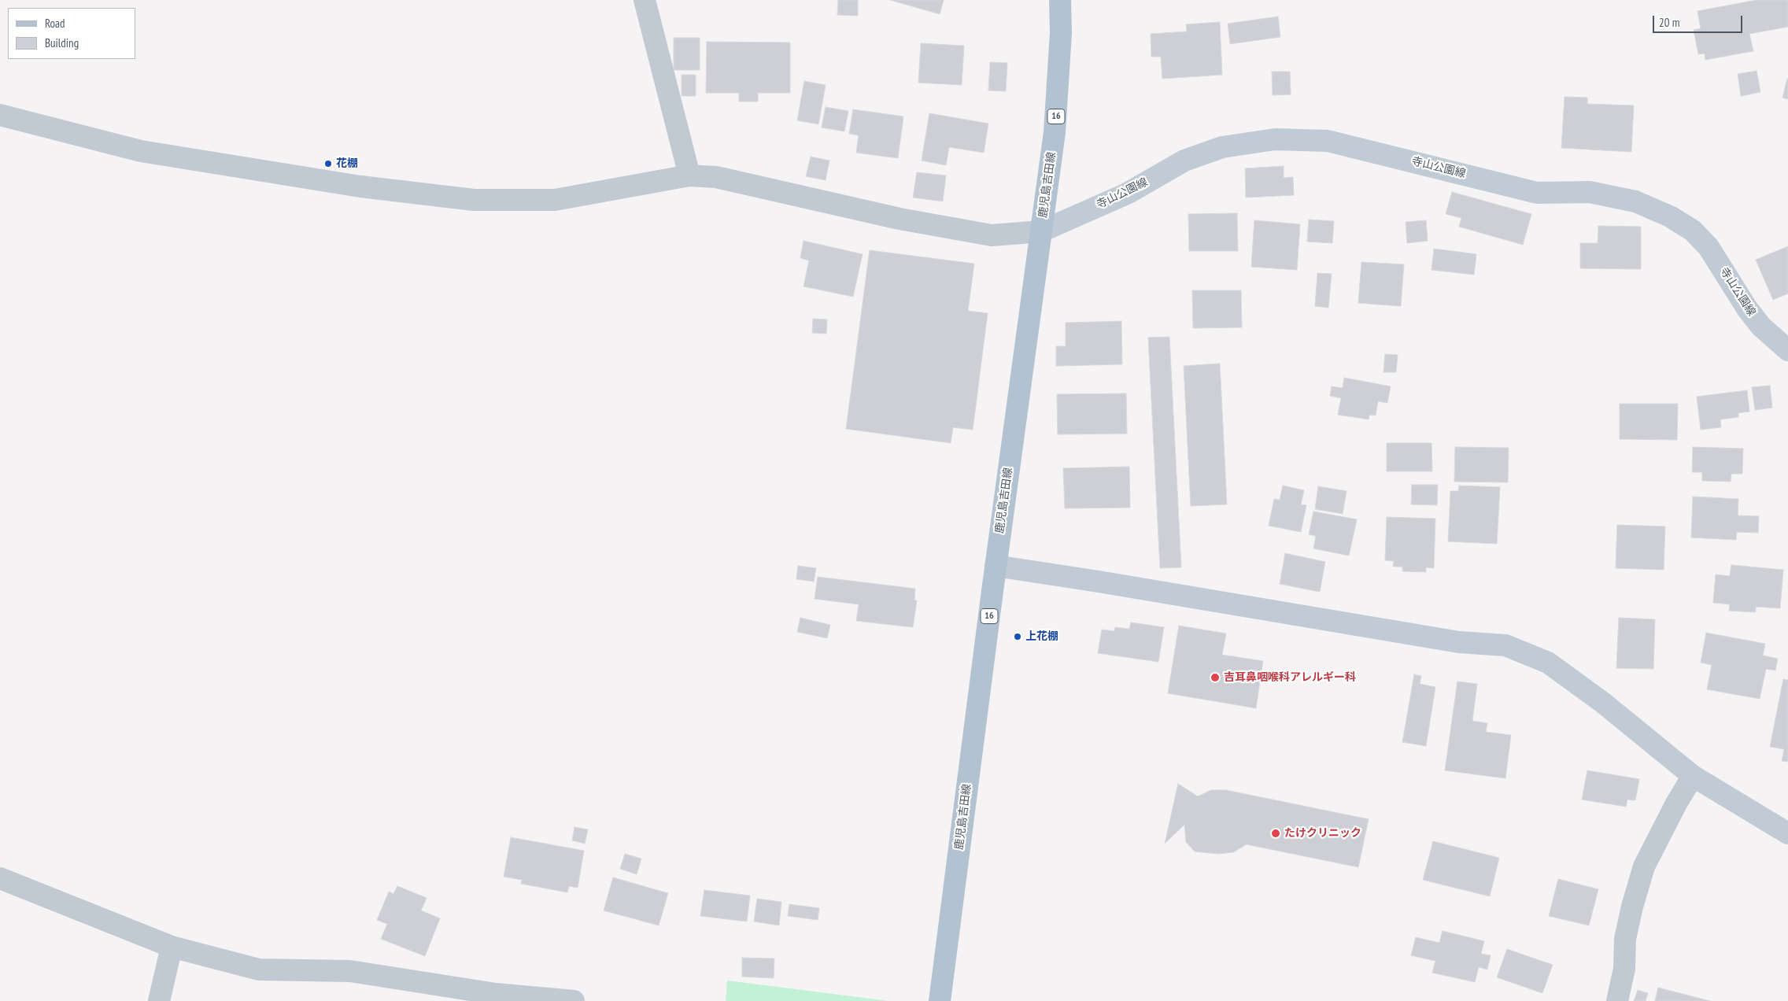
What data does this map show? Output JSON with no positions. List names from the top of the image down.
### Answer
{
  "streets": {
    "main road": ["16", "鹿児島吉田線"],
    "street": ["寺山公園線"]
  },
  "crossings": [
    ["寺山公園線", "鹿児島吉田線"]
  ],
  "places": [
    "花棚",
    "上花棚",
    "吉耳鼻咽喉科アレルギー科",
    "たけクリニック"
  ],
  "legend": ["Road", "Building"],
  "scale_bar": "20 m"
}
